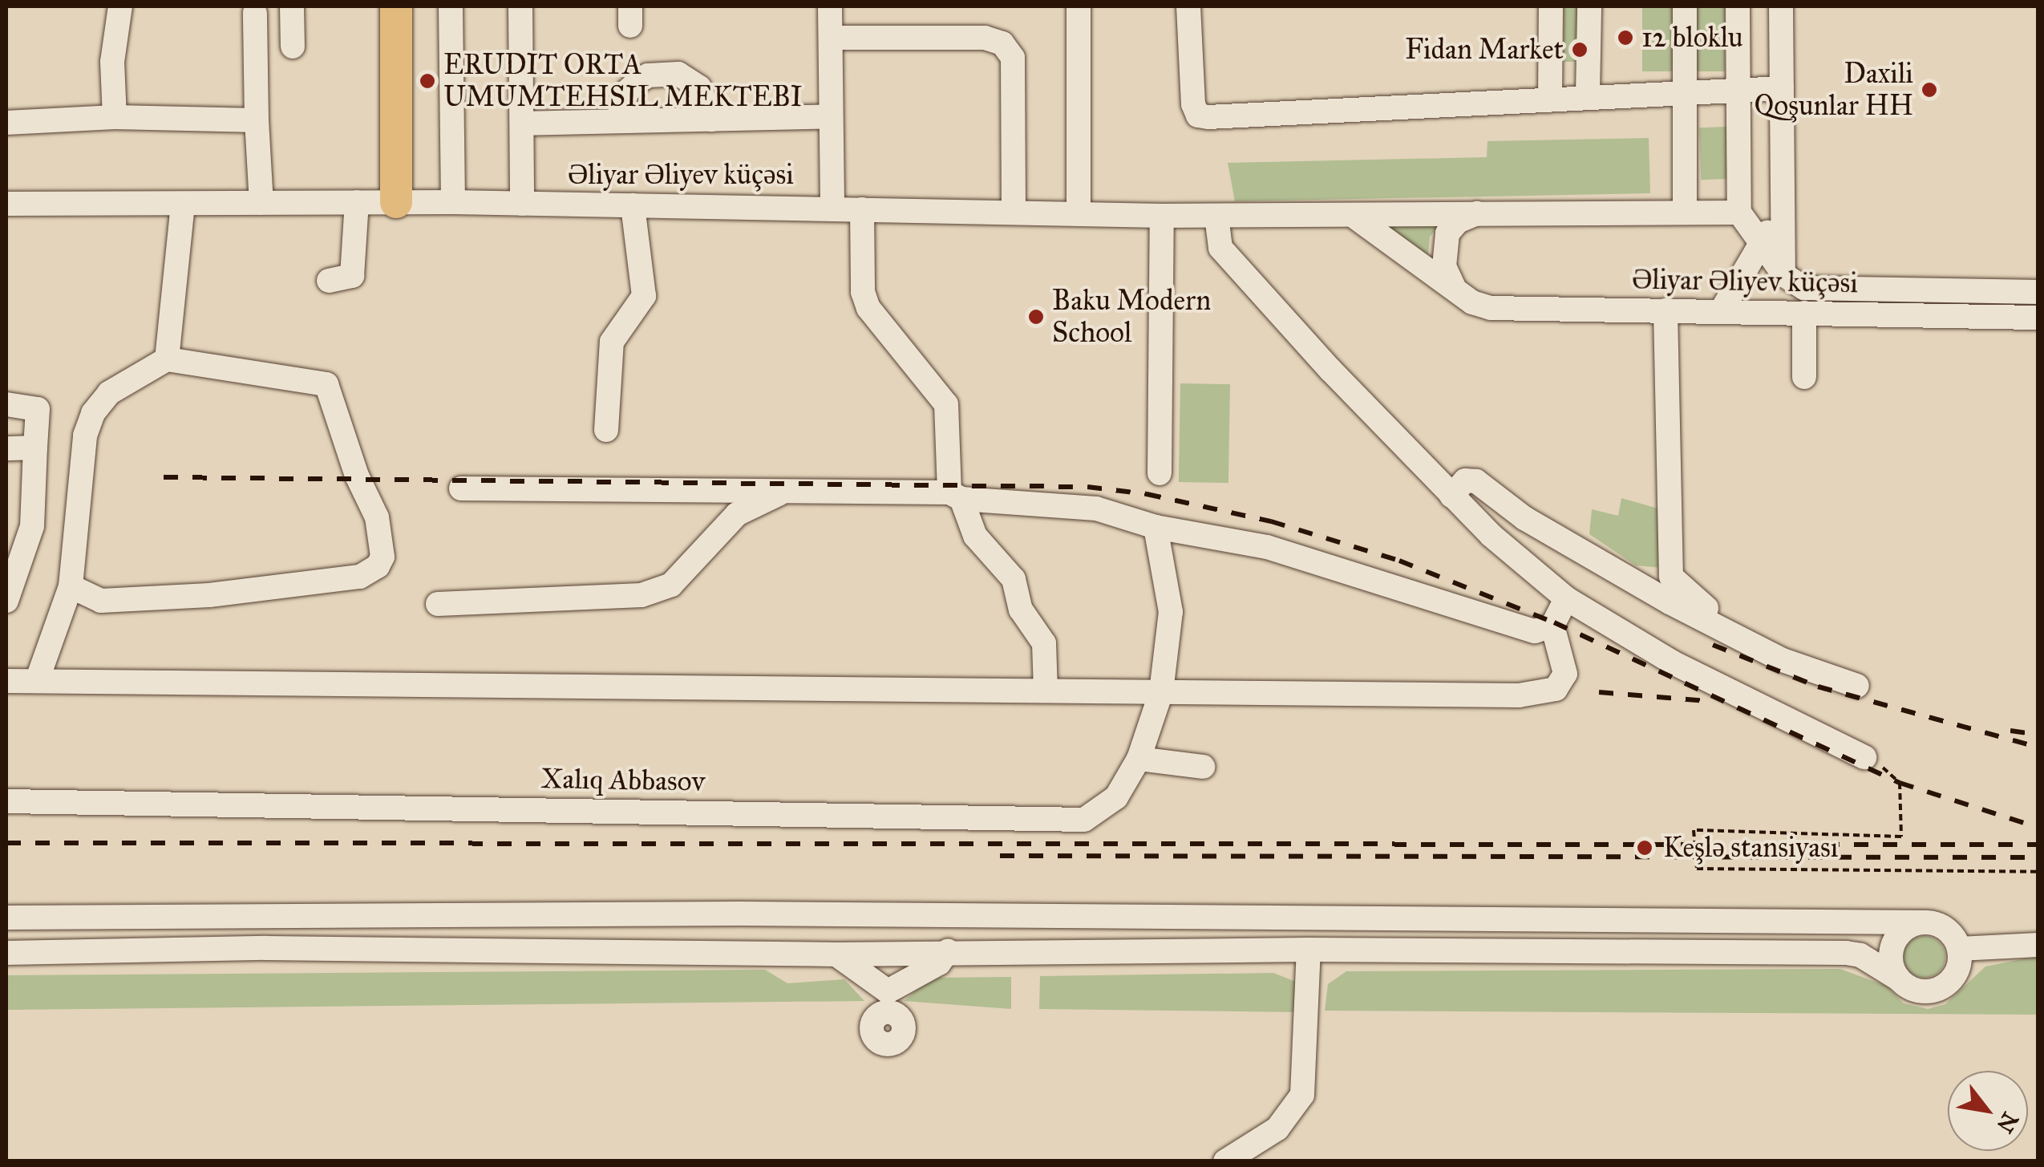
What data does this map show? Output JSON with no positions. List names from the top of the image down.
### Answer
{
  "streets": {
    "street": ["Əliyar Əliyev küçəsi", "Xalıq Abbasov"]
  },
  "places": [
    "12 bloklu",
    "Fidan Market",
    "ERUDIT ORTA UMUMTEHSIL MEKTEBI",
    "Daxili Qoşunlar HH",
    "Baku Modern School",
    "Keşlə stansiyası"
  ],
  "north": "bottom right"
}
